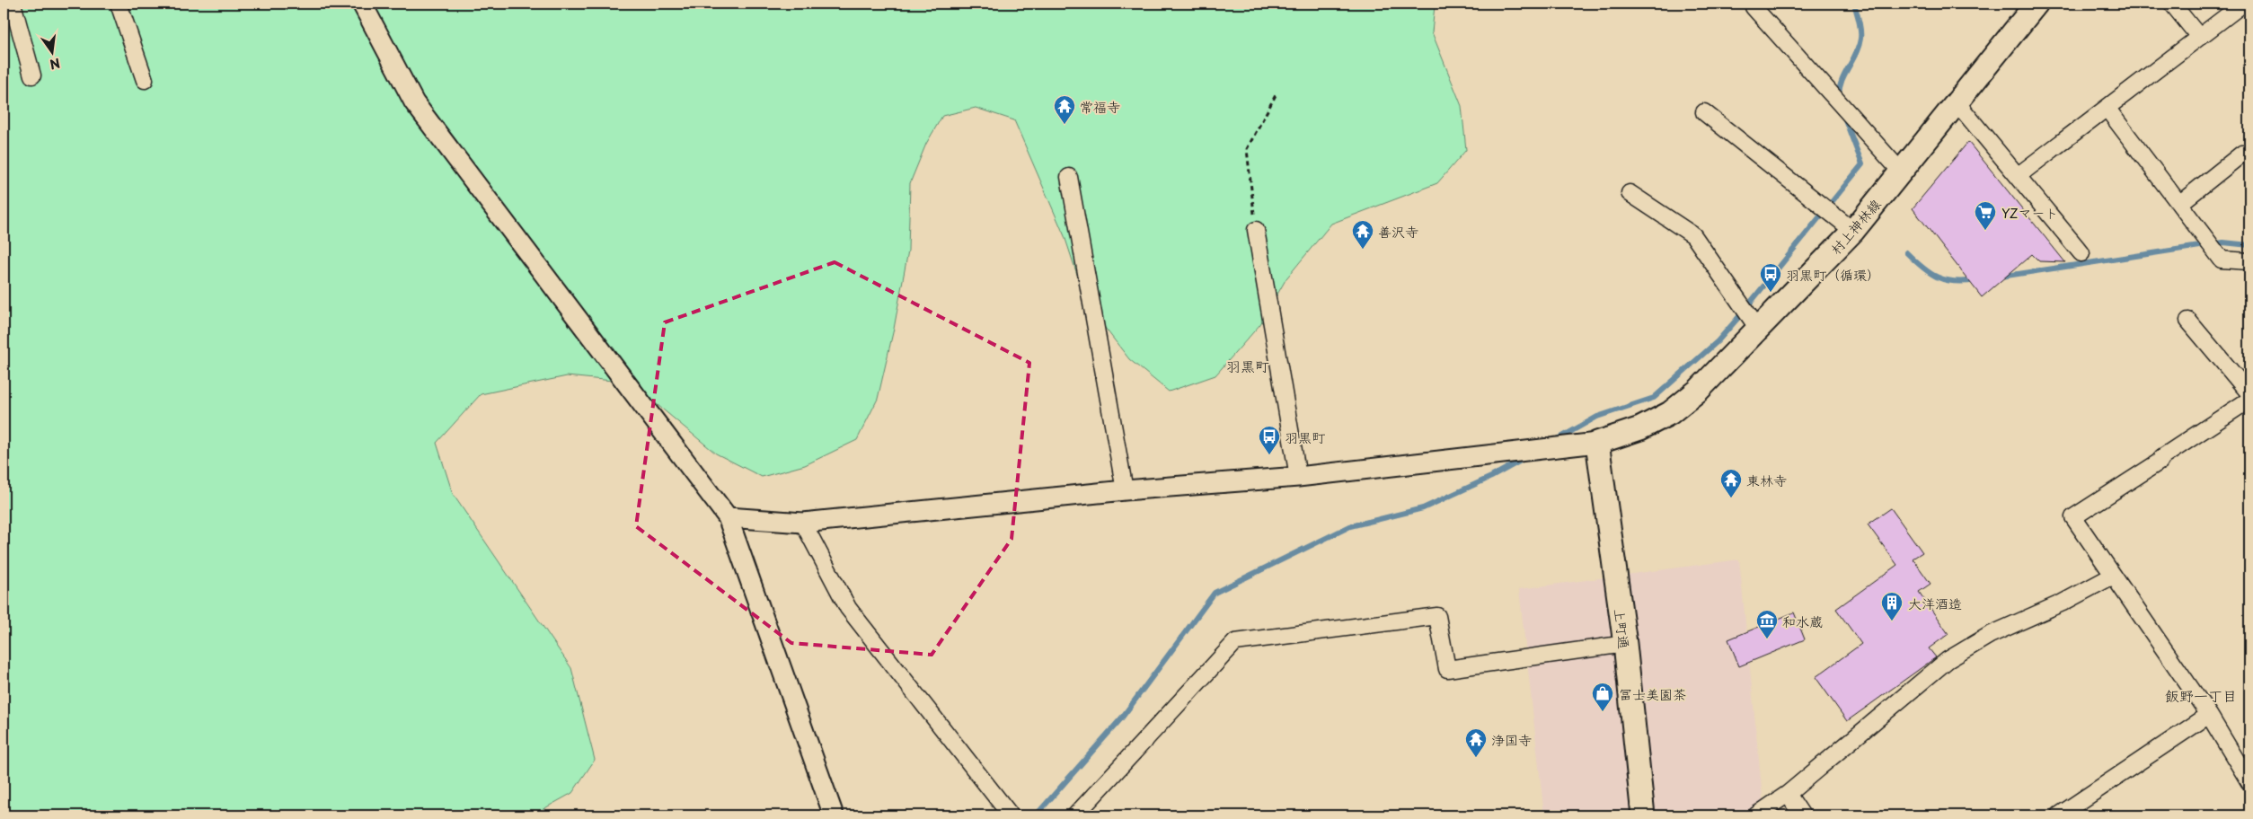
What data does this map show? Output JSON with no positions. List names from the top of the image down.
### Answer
{
  "streets": {
    "main road": ["村上神林線", "上町通"]
  },
  "crossings": [
    ["村上神林線", "上町通"]
  ],
  "districts": ["羽黒町", "飯野一丁目"],
  "places": {
    "temple": [
      "常福寺",
      "善沢寺",
      "東林寺",
      "浄国寺"
    ],
    "supermarket": ["YZマート"],
    "bus stop": ["羽黒町（循環）", "羽黒町"],
    "building": ["大洋酒造"],
    "museum": ["和水蔵"],
    "shop": ["冨士美園茶"]
  },
  "north": "bottom"
}
